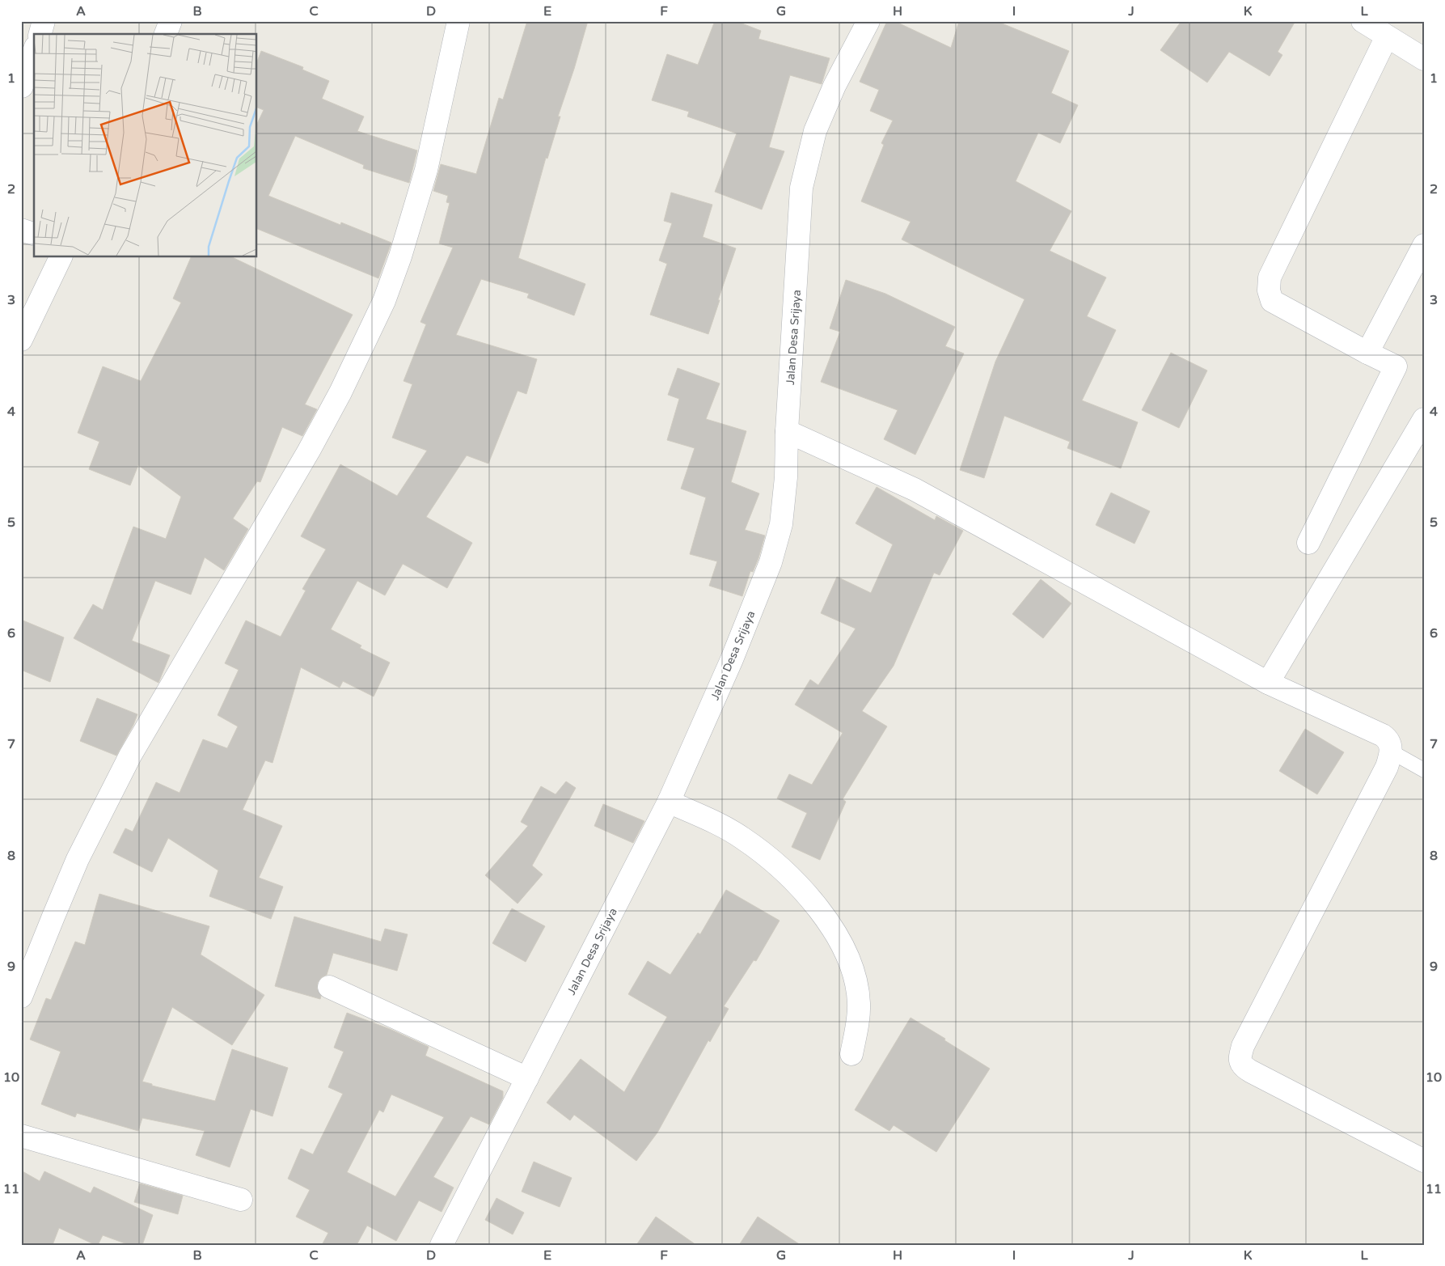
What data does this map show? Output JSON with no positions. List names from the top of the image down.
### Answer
{
  "streets": {
    "street": ["Jalan Desa Srijaya"]
  },
  "grid": {
    "columns": [
      "A",
      "B",
      "C",
      "D",
      "E",
      "F",
      "G",
      "H",
      "I",
      "J",
      "K",
      "L"
    ],
    "rows": [
      "1",
      "2",
      "3",
      "4",
      "5",
      "6",
      "7",
      "8",
      "9",
      "10",
      "11"
    ]
  }
}
